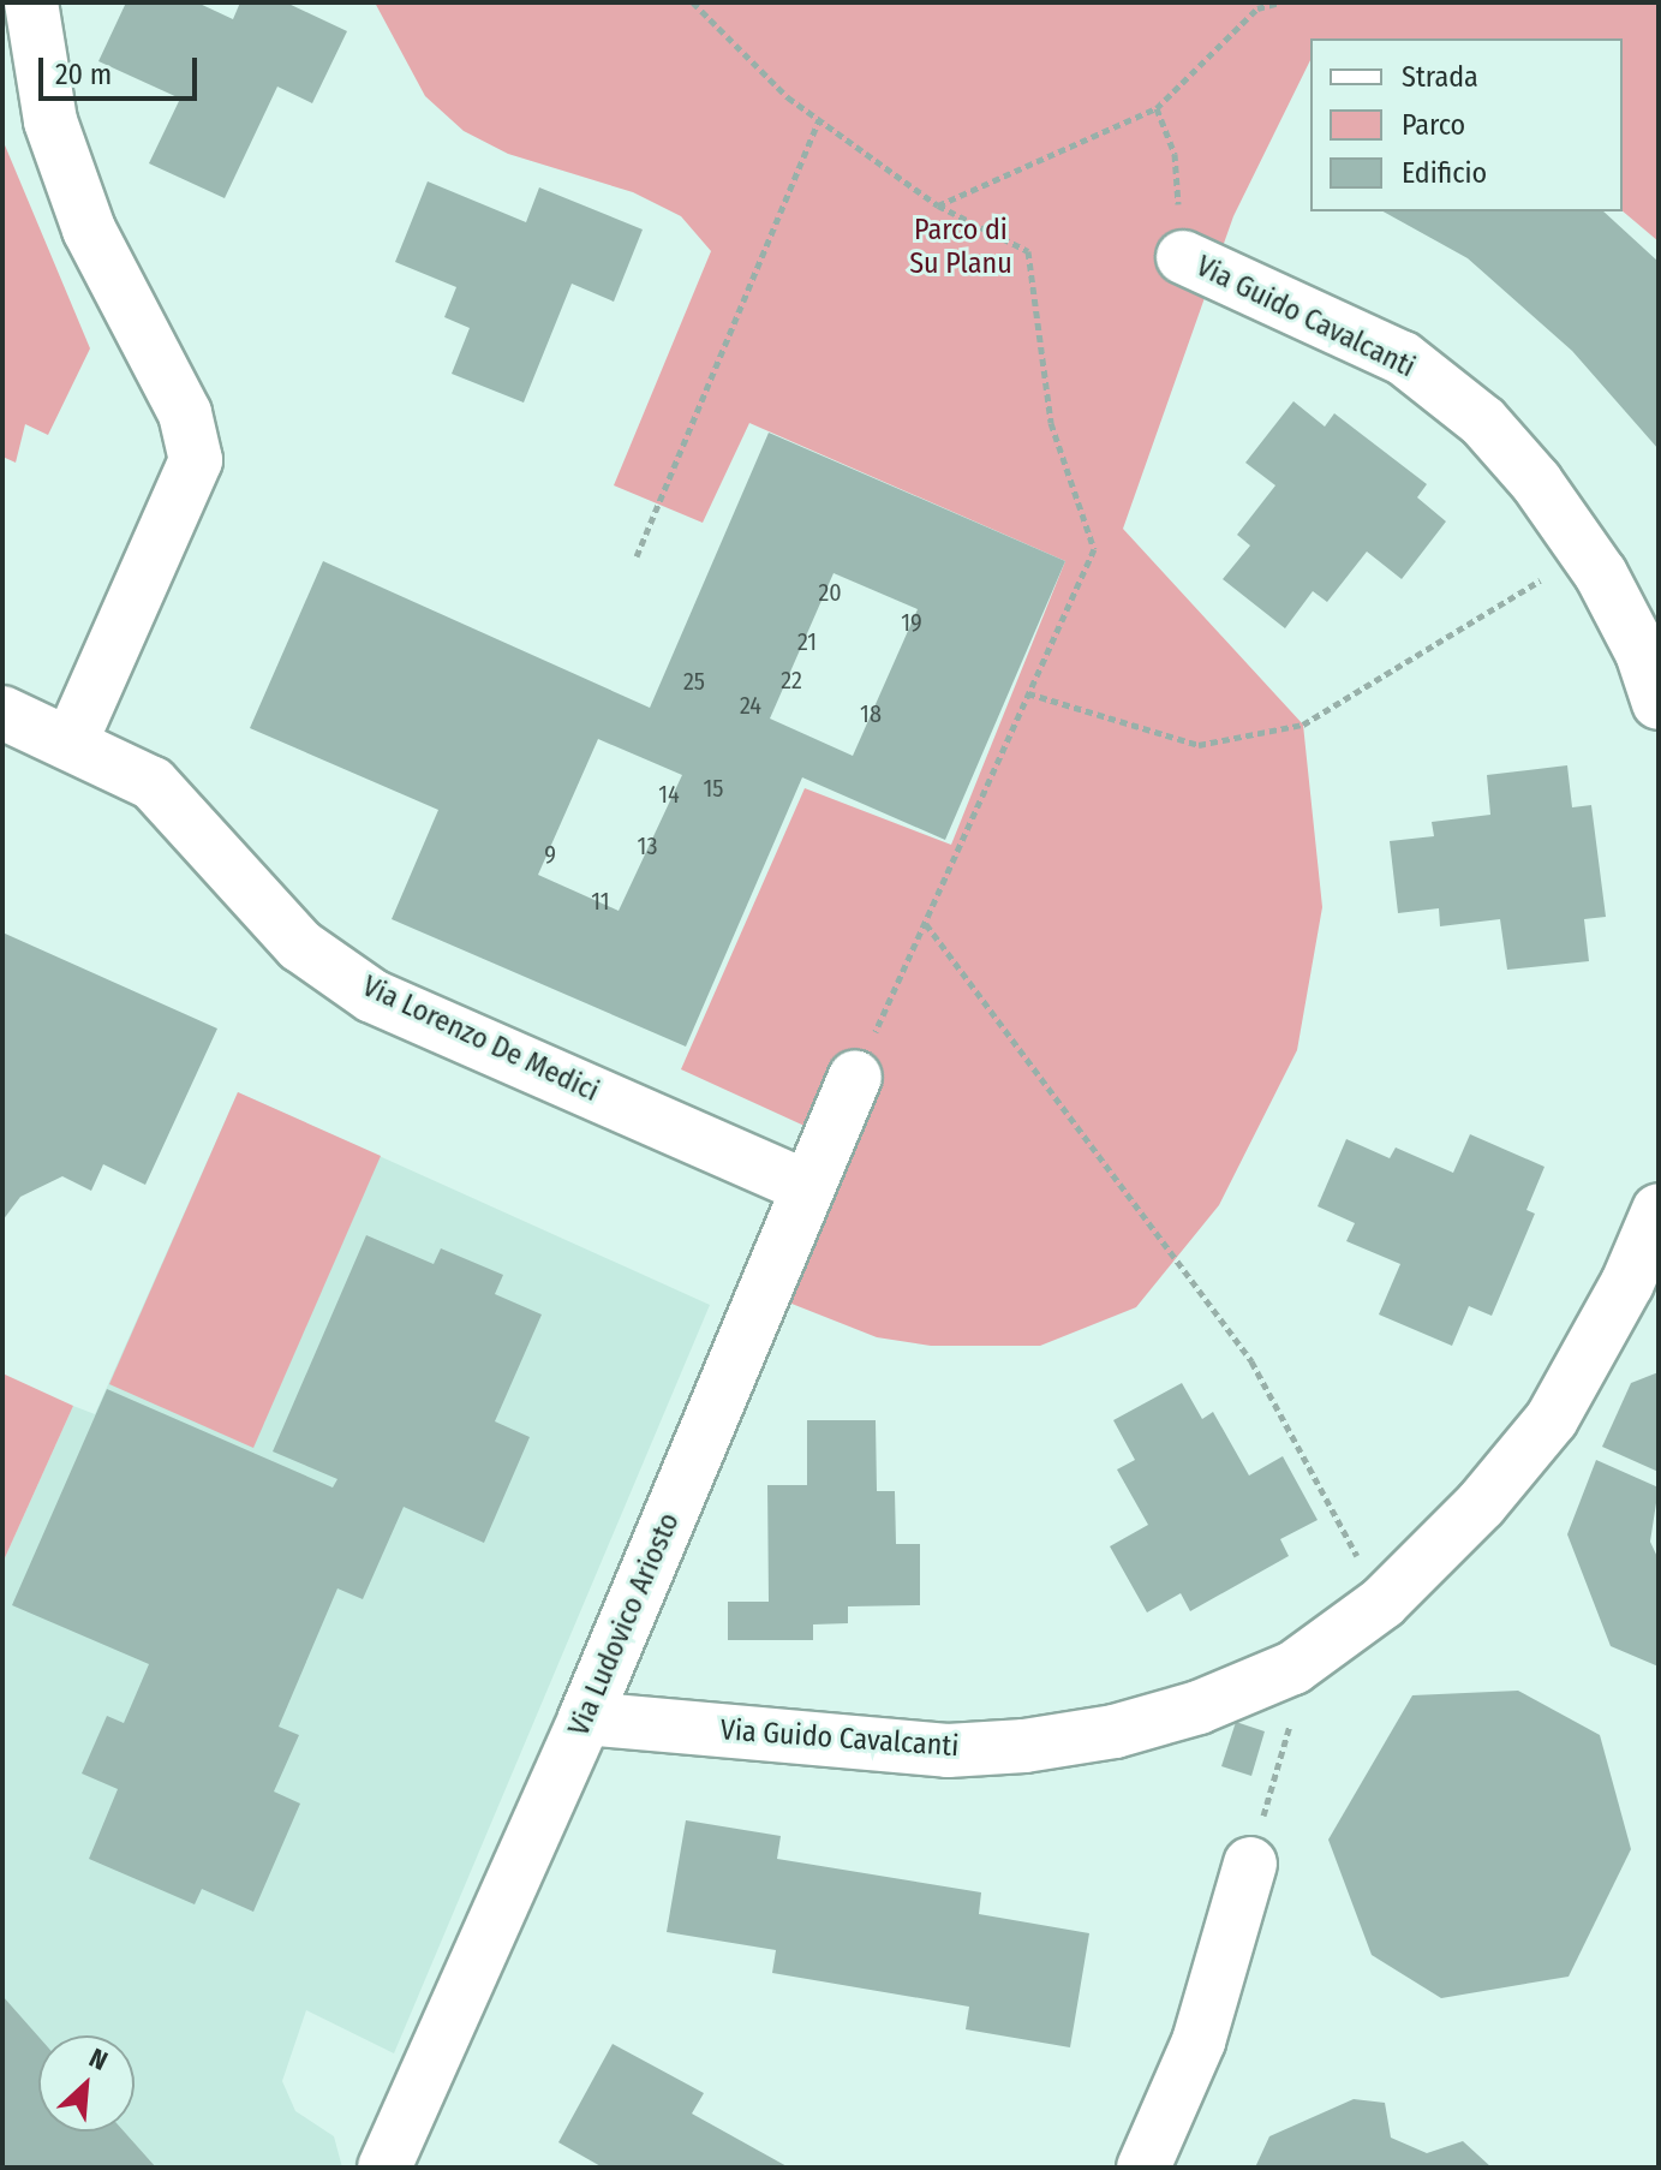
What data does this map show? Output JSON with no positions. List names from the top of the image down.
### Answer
{
  "streets": {
    "street": ["Via Guido Cavalcanti", "Via Lorenzo De Medici", "Via Ludovico Ariosto"]
  },
  "crossings": [
    ["Via Guido Cavalcanti", "Via Ludovico Ariosto"],
    ["Via Lorenzo De Medici", "Via Ludovico Ariosto"]
  ],
  "parks": ["Parco di Su Planu"],
  "house_numbers": [
    "20",
    "19",
    "21",
    "22",
    "25",
    "24",
    "18",
    "15",
    "14",
    "13",
    "9",
    "11"
  ],
  "legend": ["Strada", "Parco", "Edificio"],
  "scale_bar": "20 m",
  "north": "top right"
}
